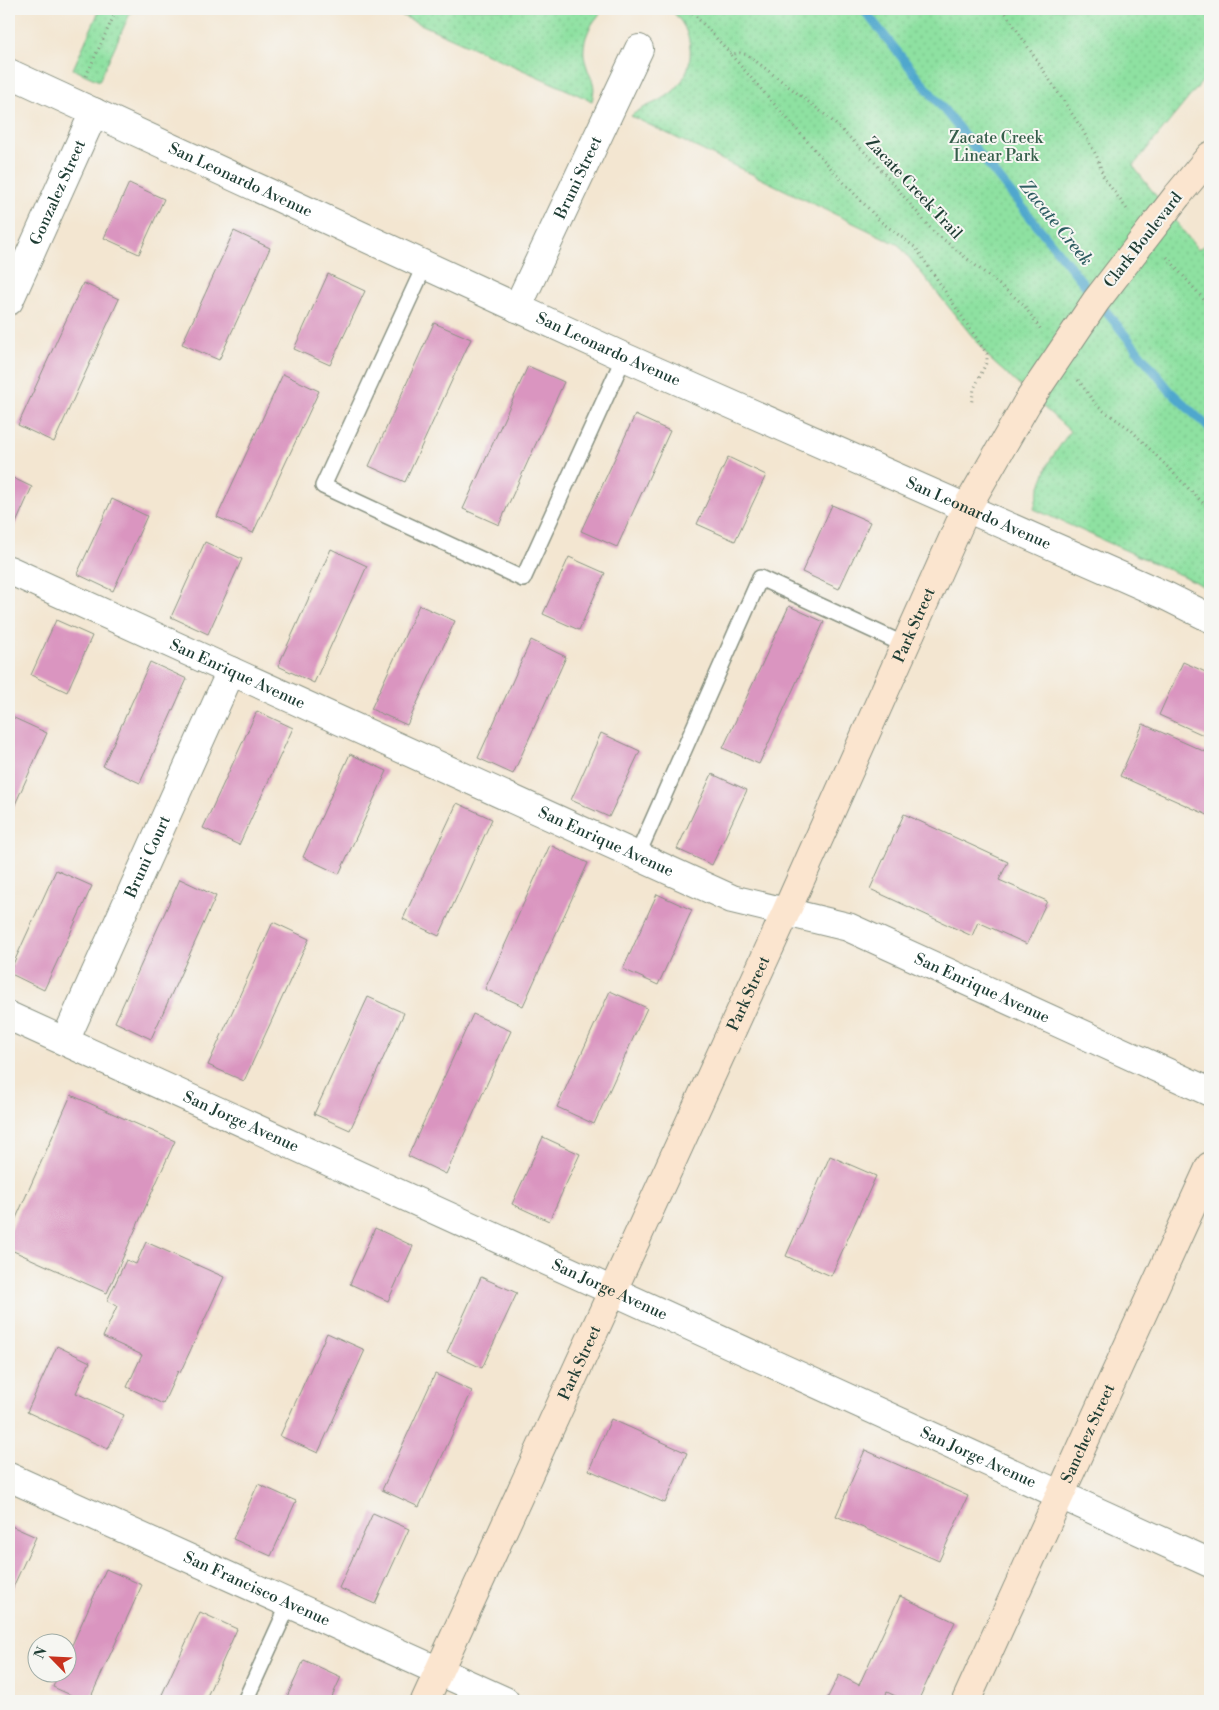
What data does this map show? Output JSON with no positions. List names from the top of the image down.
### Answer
{
  "streets": {
    "main road": ["Clark Boulevard", "Park Street", "Sanchez Street"],
    "street": [
      "Bruni Street",
      "San Leonardo Avenue",
      "Gonzalez Street",
      "San Enrique Avenue",
      "Bruni Court",
      "San Jorge Avenue",
      "San Francisco Avenue"
    ],
    "path": ["Zacate Creek Trail"]
  },
  "crossings": [
    ["Bruni Street", "San Leonardo Avenue"],
    ["San Leonardo Avenue", "Gonzalez Street"],
    ["San Leonardo Avenue", "Park Street"],
    ["Clark Boulevard", "Park Street"],
    ["Park Street", "San Enrique Avenue"],
    ["Park Street", "San Jorge Avenue"],
    ["Park Street", "San Francisco Avenue"],
    ["San Enrique Avenue", "Bruni Court"],
    ["Bruni Court", "San Jorge Avenue"],
    ["San Jorge Avenue", "Sanchez Street"]
  ],
  "water": ["Zacate Creek"],
  "parks": ["Zacate Creek Linear Park"],
  "north": "top left"
}
